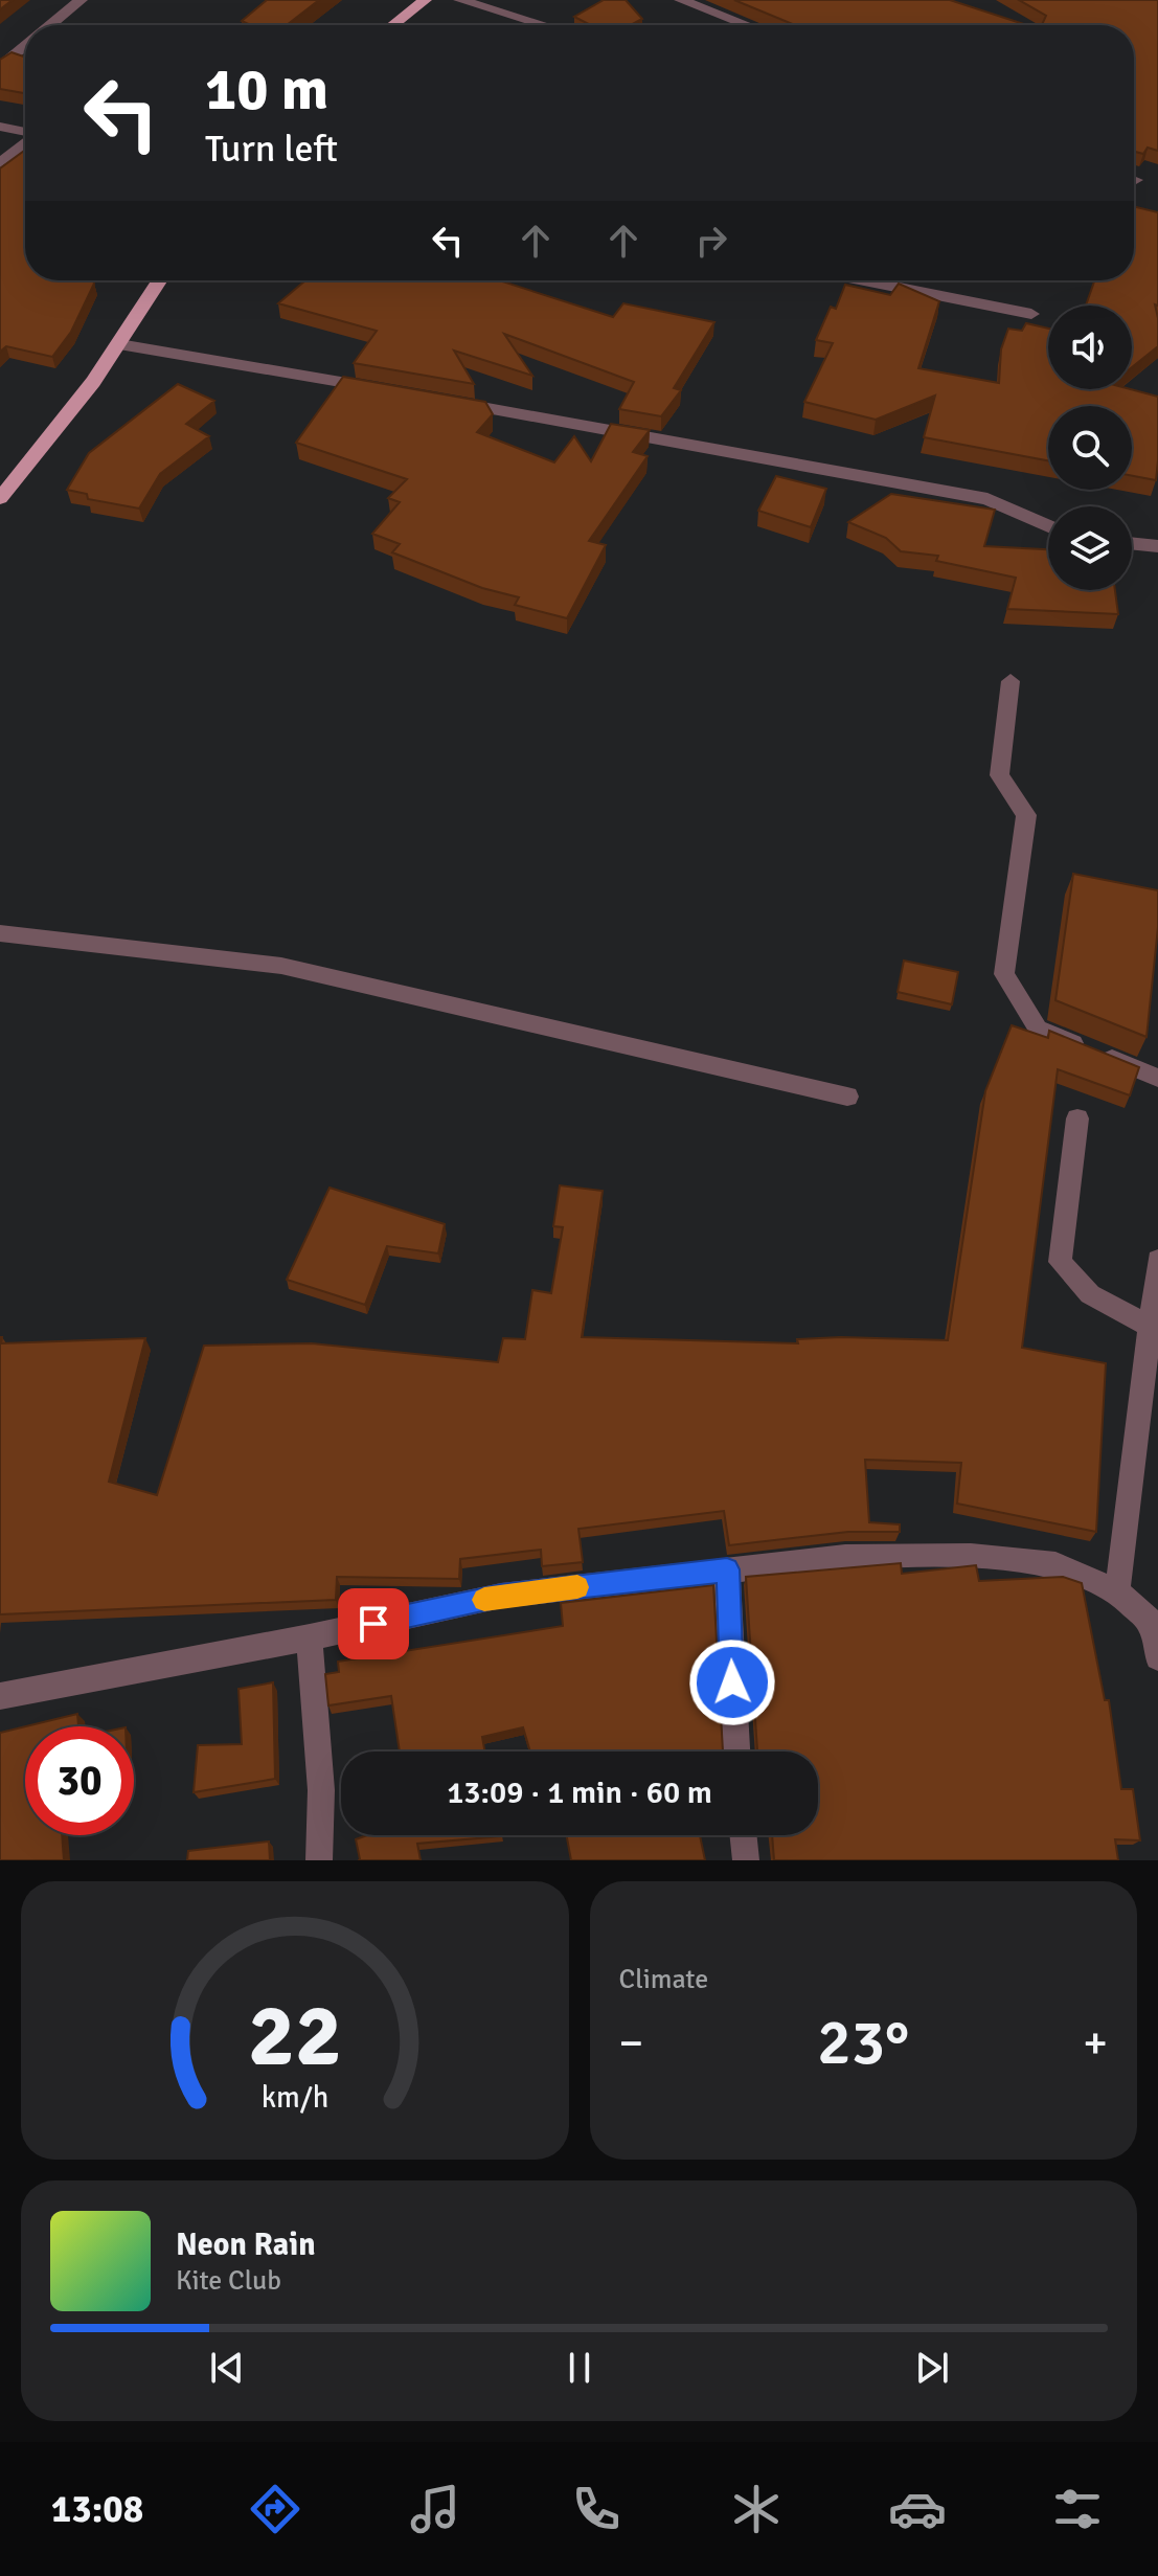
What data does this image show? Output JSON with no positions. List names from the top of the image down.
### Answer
{
  "page": {
    "turn": ["10 m", "Turn left"],
    "limit": "30",
    "trip": "13:09 · 1 min · 60 m",
    "tile": "Climate",
    "heat": ["−", "23°", "+"],
    "song": ["Neon Rain", "Kite Club"],
    "tabs": "13:08",
    "gauge": ["22", "km/h"]
  }
}
